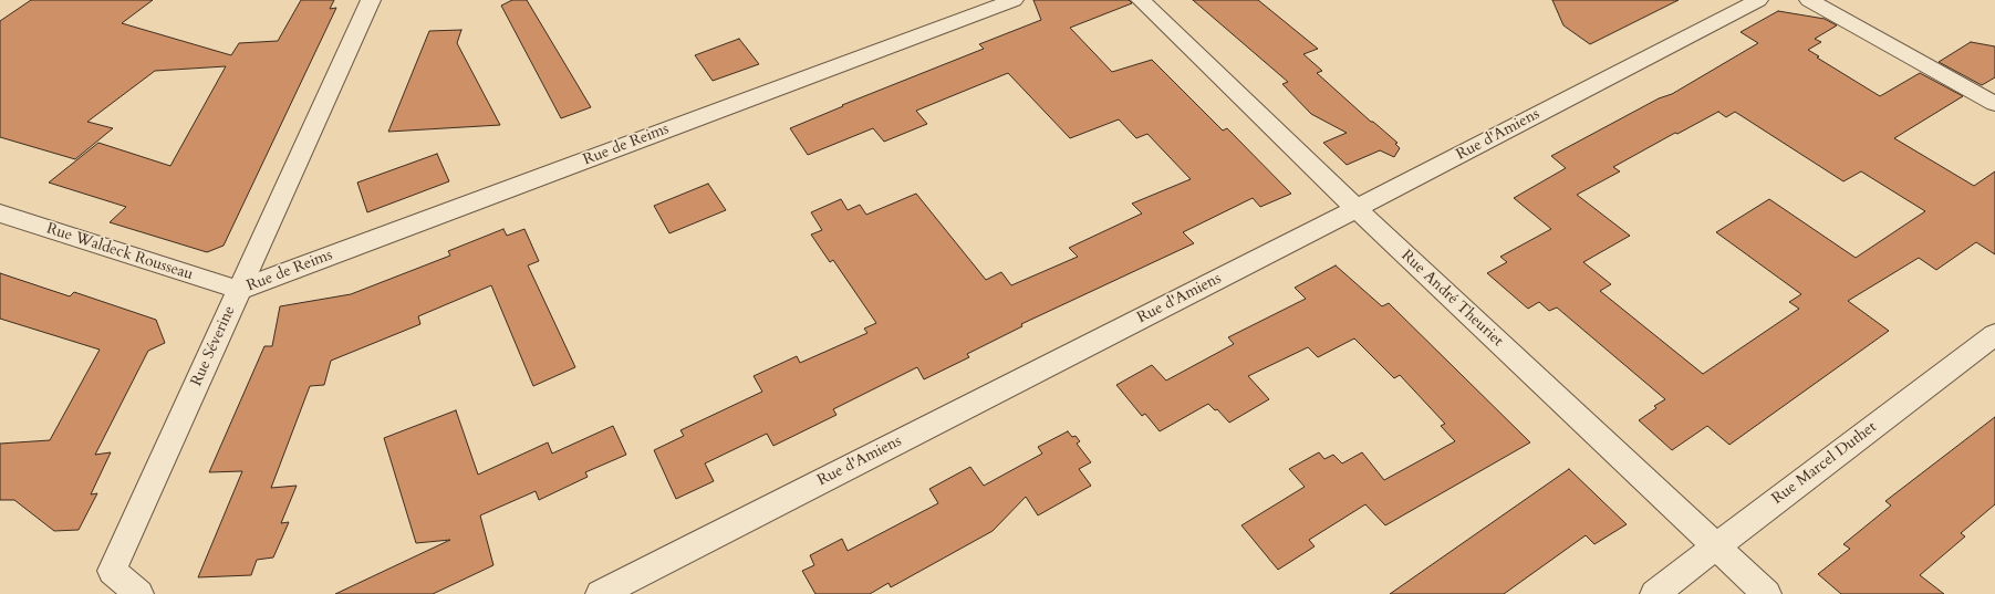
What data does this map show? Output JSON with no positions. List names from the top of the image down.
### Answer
{
  "streets": {
    "street": [
      "Rue d'Amiens",
      "Rue de Reims",
      "Rue Waldeck Rousseau",
      "Rue André Theuriet",
      "Rue Séverine",
      "Rue Marcel Duthet"
    ]
  },
  "crossings": [
    ["Rue d'Amiens", "Rue André Theuriet"],
    ["Rue de Reims", "Rue Waldeck Rousseau"],
    ["Rue de Reims", "Rue Séverine"],
    ["Rue Waldeck Rousseau", "Rue Séverine"],
    ["Rue André Theuriet", "Rue Marcel Duthet"]
  ]
}
